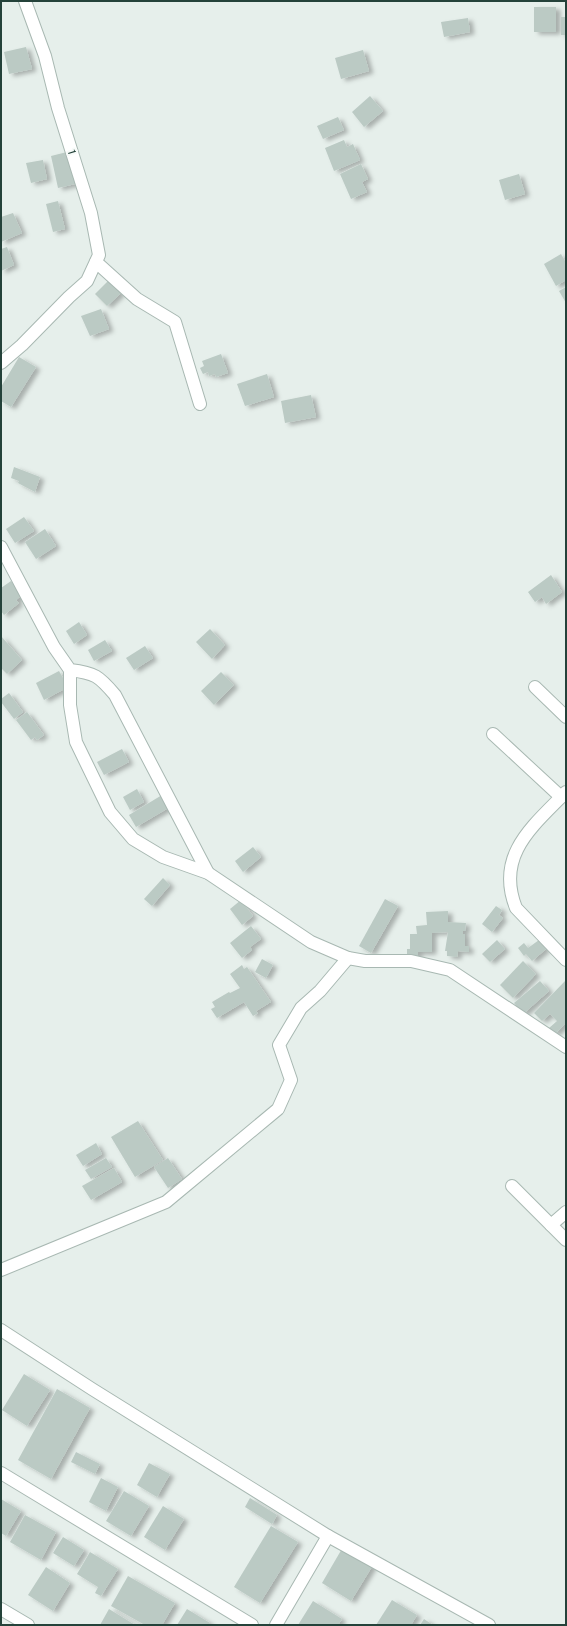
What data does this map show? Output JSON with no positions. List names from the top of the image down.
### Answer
{
  "streets": {
    "street": ["1"]
  }
}
